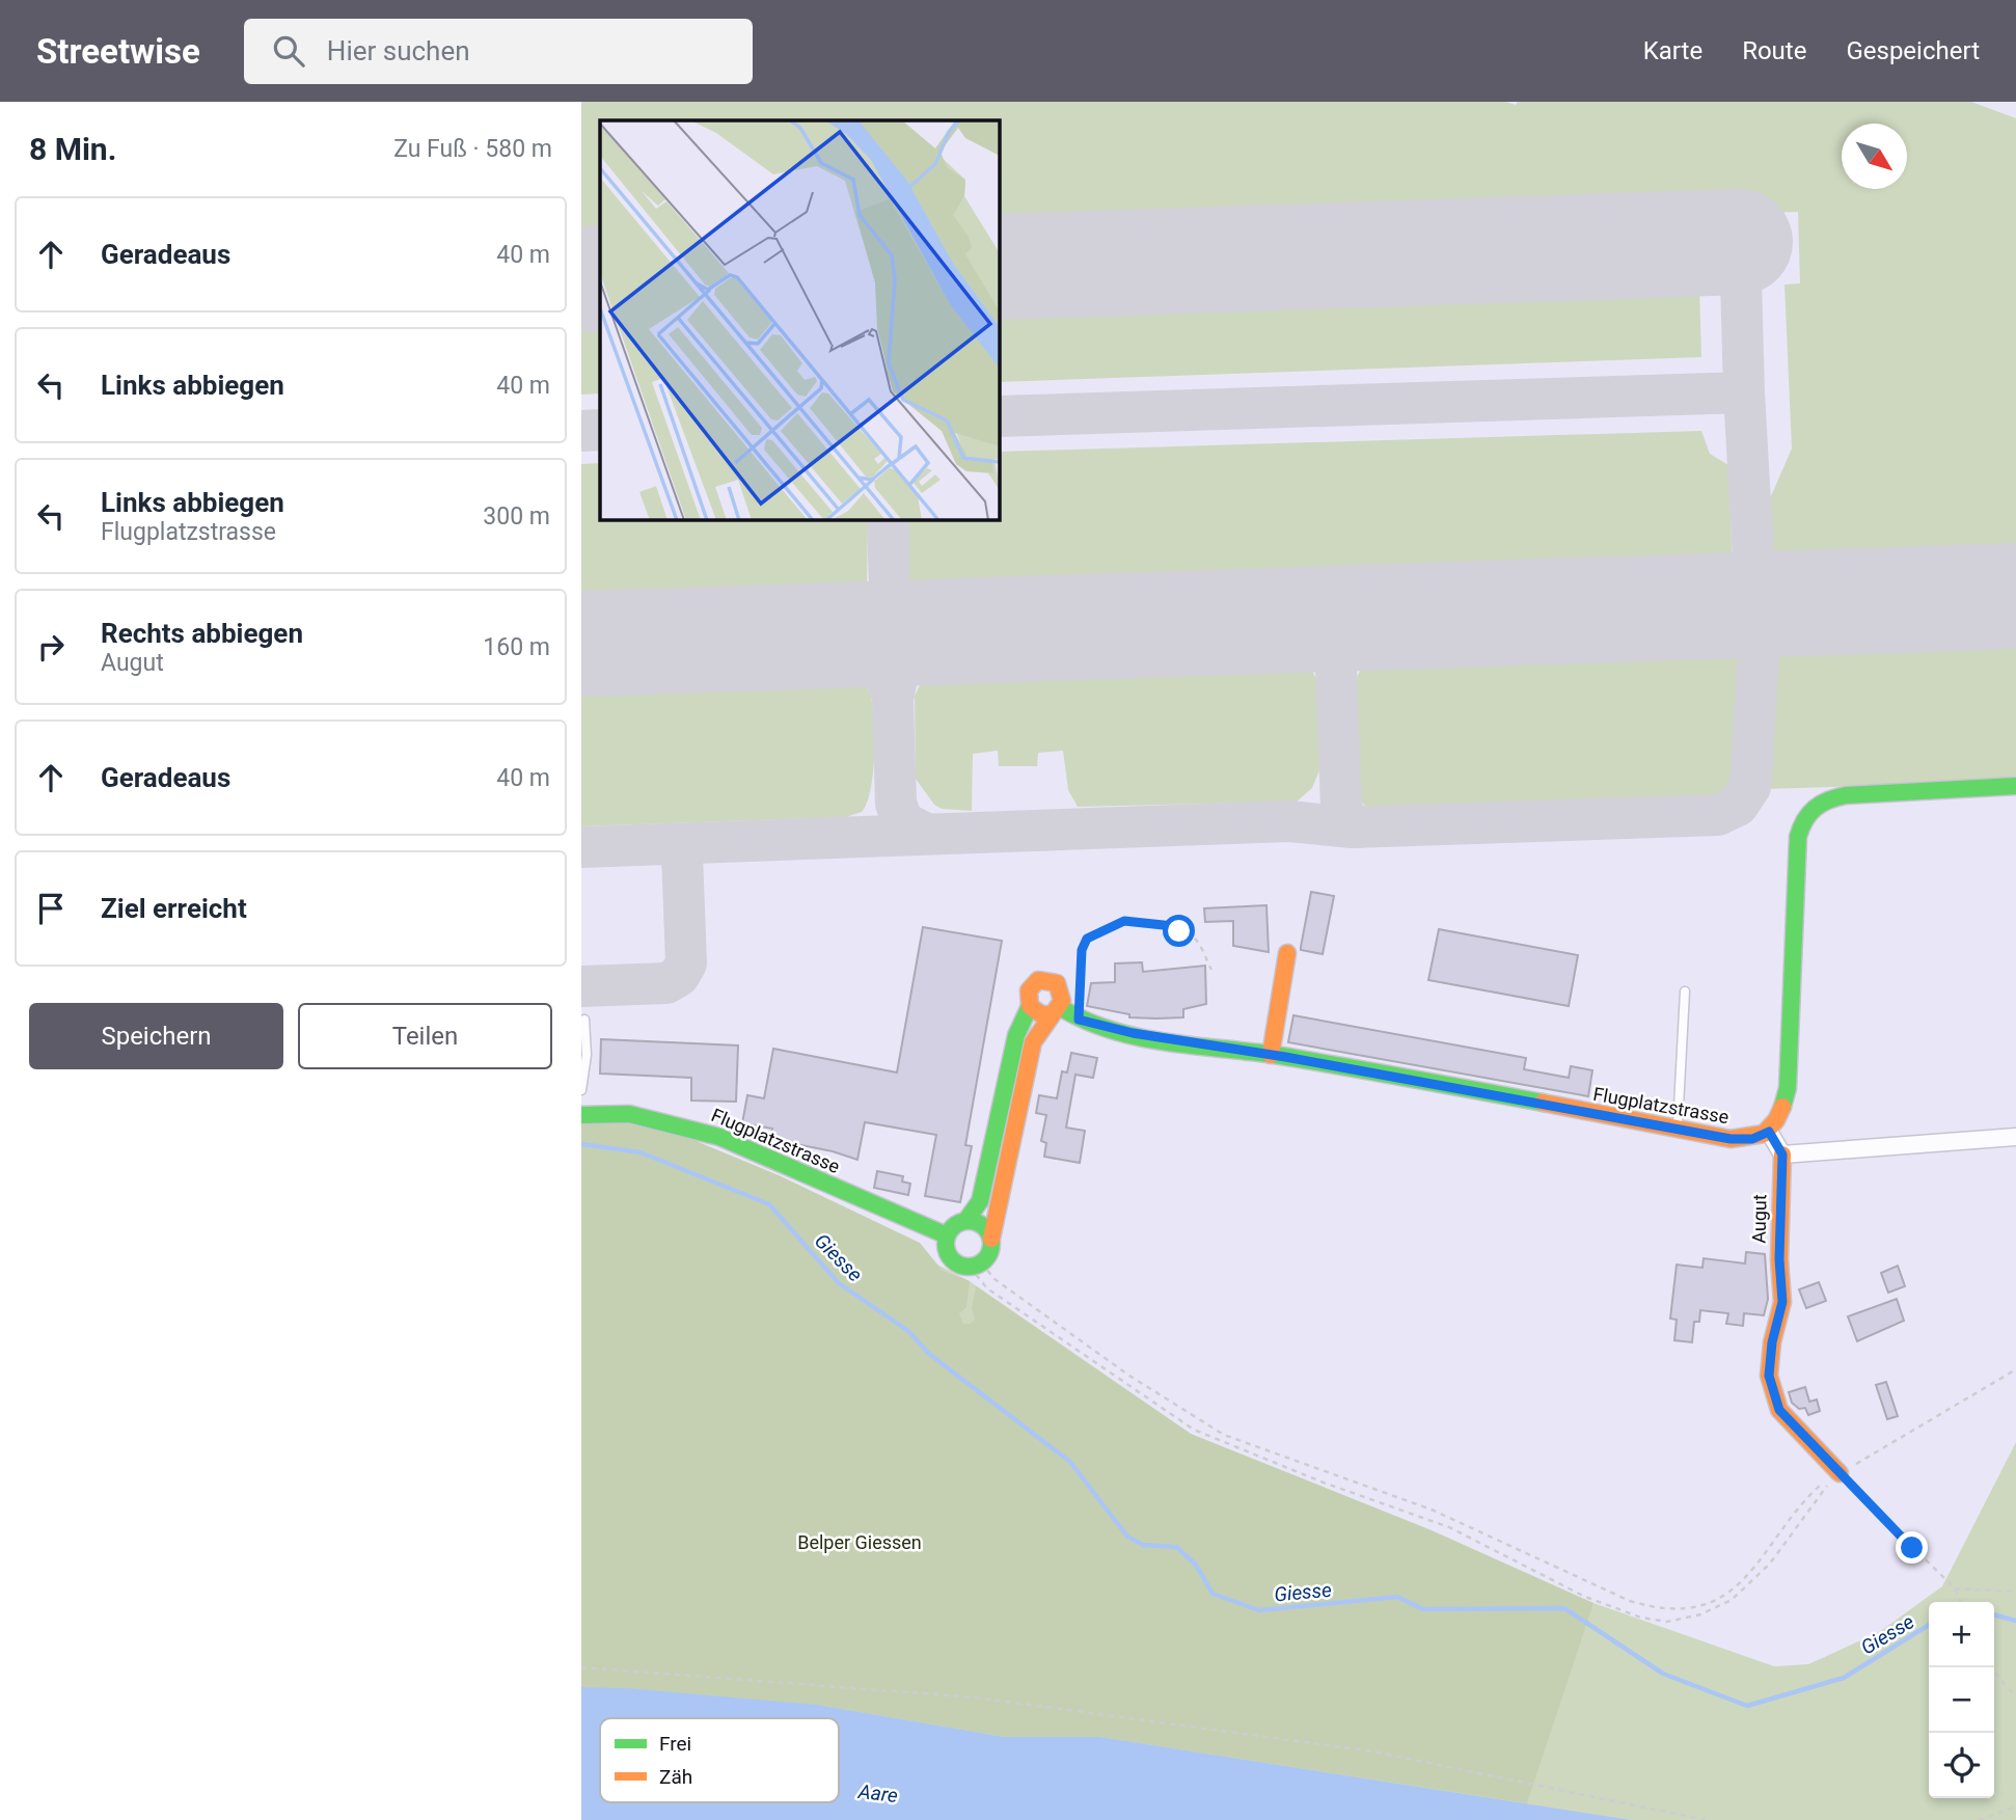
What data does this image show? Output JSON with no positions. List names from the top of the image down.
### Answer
{
  "streets": {
    "street": ["Flugplatzstrasse", "Augut"]
  },
  "water": ["Giesse", "Aare"],
  "parks": ["Belper Giessen"],
  "legend": ["Frei", "Zäh"],
  "north": "bottom right",
  "page": {
    "header": "Streetwise",
    "search": "Hier suchen",
    "nav": ["Karte", "Route", "Gespeichert"],
    "heading": ["8 Min.", "Zu Fuß · 580 m"],
    "list": [
      ["Geradeaus", "40 m"],
      ["Links abbiegen", "40 m"],
      ["Links abbiegen", "Flugplatzstrasse", "300 m"],
      ["Rechts abbiegen", "Augut", "160 m"],
      ["Geradeaus", "40 m"],
      "Ziel erreicht"
    ],
    "buttons": ["Speichern", "Teilen"],
    "map_buttons": ["+", "−"]
  }
}
